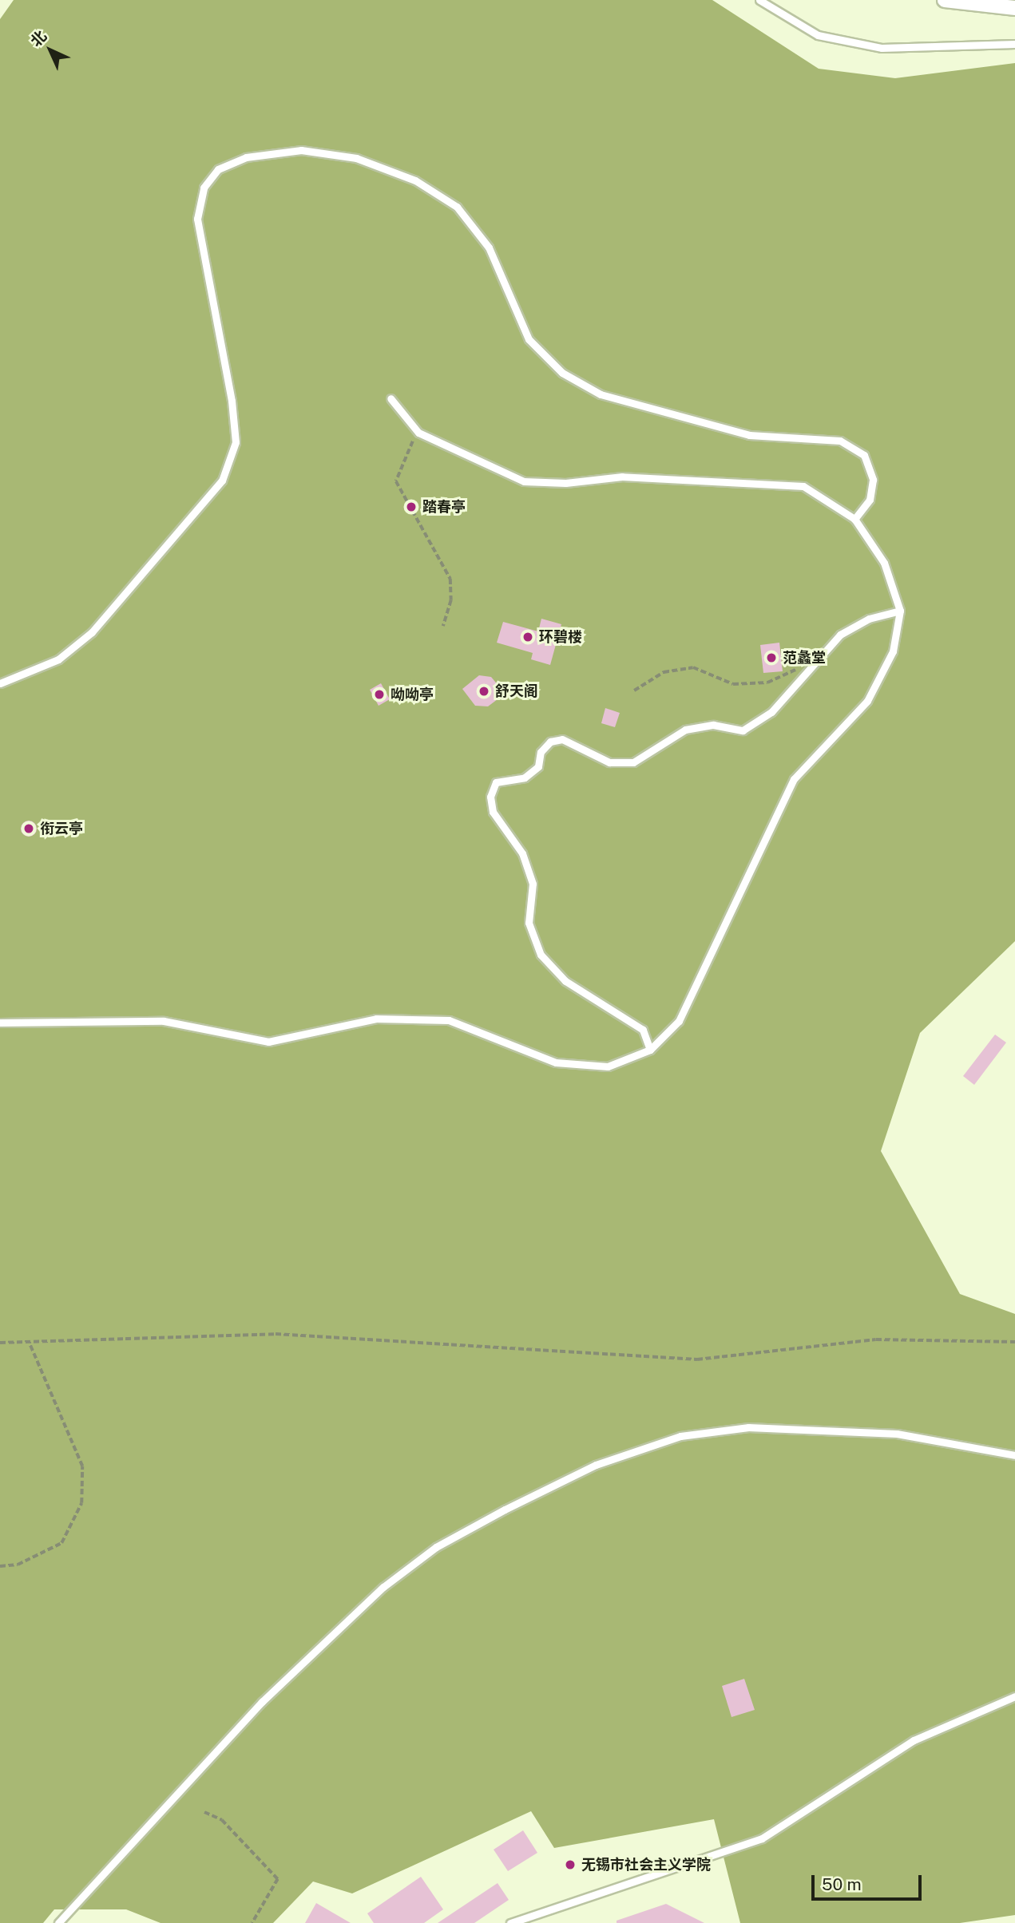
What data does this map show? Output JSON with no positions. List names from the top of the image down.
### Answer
{
  "places": [
    "踏春亭",
    "环碧楼",
    "范蠡堂",
    "舒天阁",
    "呦呦亭",
    "衔云亭",
    "无锡市社会主义学院"
  ],
  "scale_bar": "50 m",
  "north": "top left"
}
